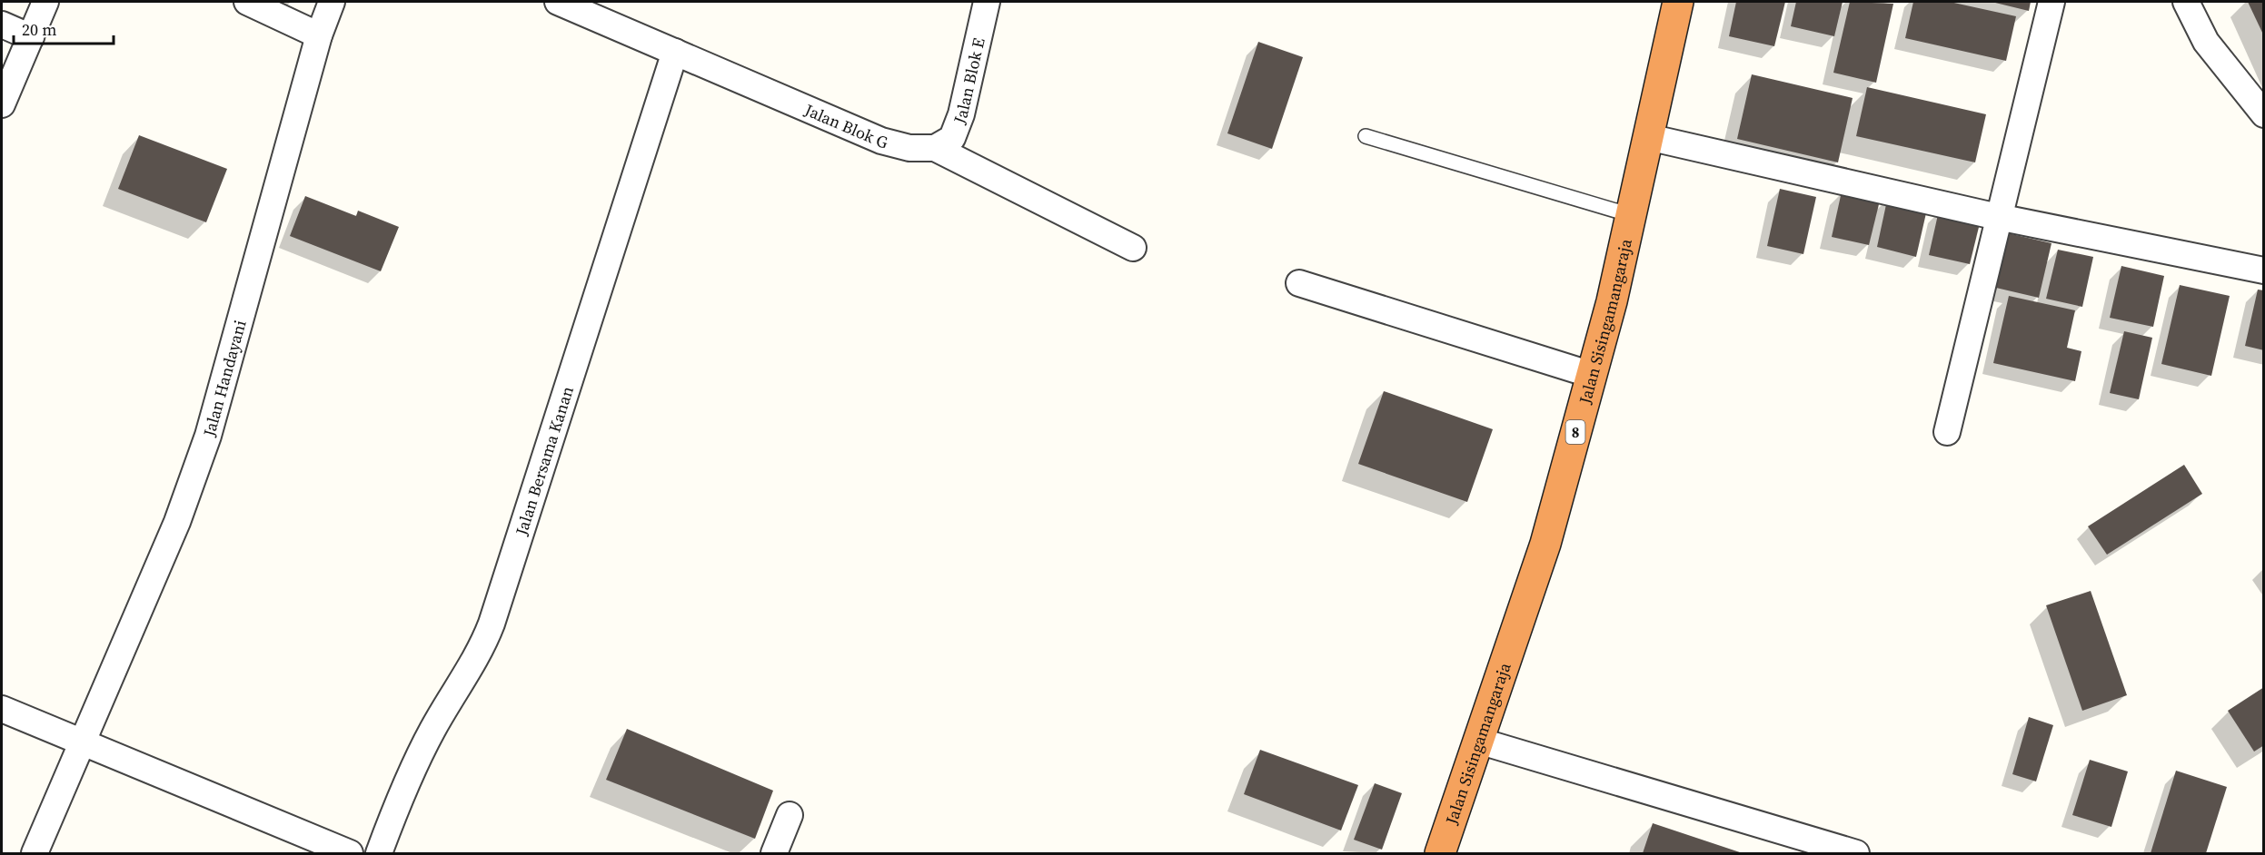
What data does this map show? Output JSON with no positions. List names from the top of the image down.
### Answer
{
  "streets": {
    "highway": ["Jalan Sisingamangaraja", "8"],
    "street": [
      "Jalan Blok E",
      "Jalan Blok G",
      "Jalan Handayani",
      "Jalan Bersama Kanan"
    ]
  },
  "crossings": [
    ["Jalan Blok E", "Jalan Blok G"],
    ["Jalan Blok G", "Jalan Bersama Kanan"]
  ],
  "scale_bar": "20 m"
}
